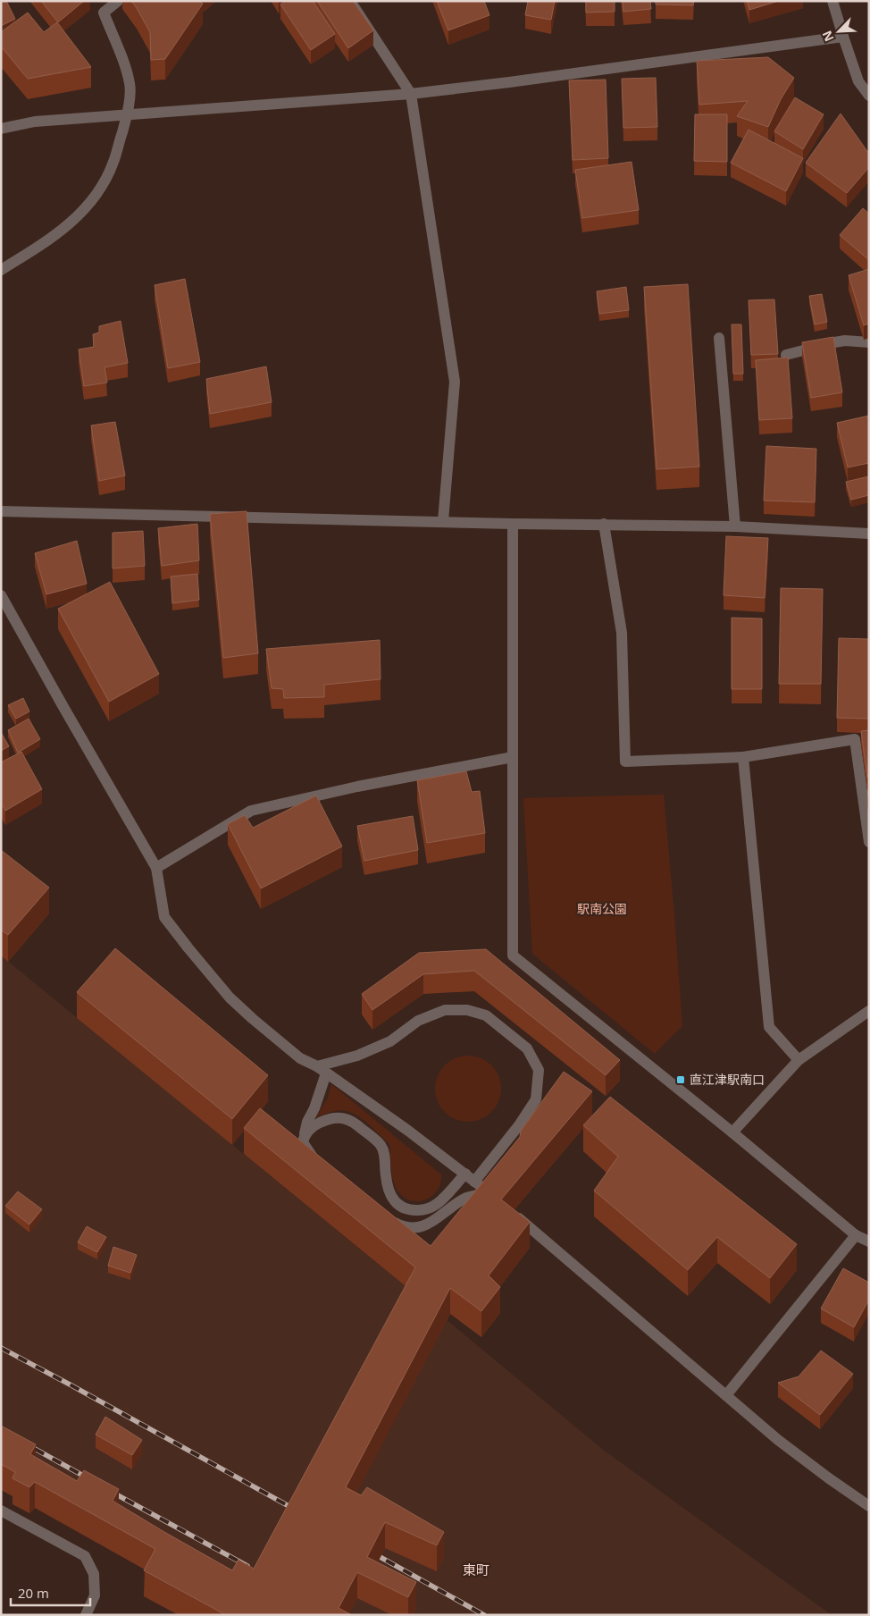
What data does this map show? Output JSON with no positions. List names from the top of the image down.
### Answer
{
  "districts": ["東町"],
  "parks": ["駅南公園"],
  "places": {
    "transit": ["直江津駅南口"]
  },
  "scale_bar": "20 m",
  "north": "bottom left"
}
